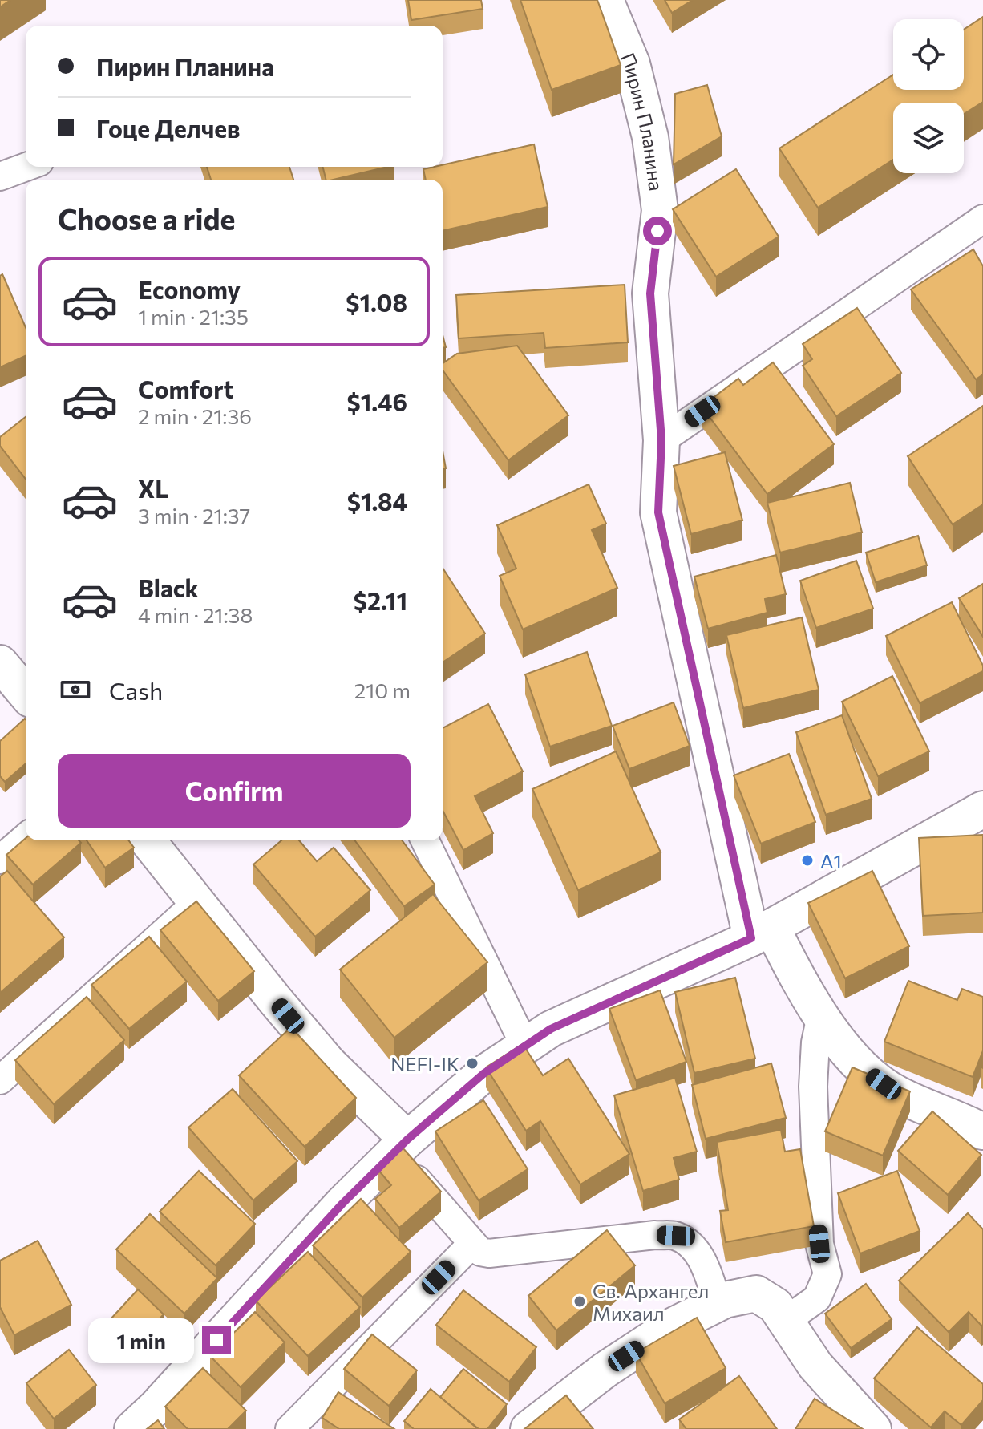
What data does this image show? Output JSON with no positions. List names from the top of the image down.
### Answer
{
  "streets": {
    "street": ["Пирин Планина"]
  },
  "places": ["A1", "NEFI-IK", "Св. Архангел Михаил"],
  "page": {
    "banner": ["Пирин Планина", "Гоце Делчев"],
    "heading": "Choose a ride",
    "list": [
      {
        "name": "Economy",
        "note": "1 min · 21:35",
        "value": "$1.08"
      },
      {
        "name": "Comfort",
        "note": "2 min · 21:36",
        "value": "$1.46"
      },
      {
        "name": "XL",
        "note": "3 min · 21:37",
        "value": "$1.84"
      },
      {
        "name": "Black",
        "note": "4 min · 21:38",
        "value": "$2.11"
      }
    ],
    "pay": ["Cash", "210 m"],
    "buttons": "Confirm",
    "bubble": "1 min"
  }
}
